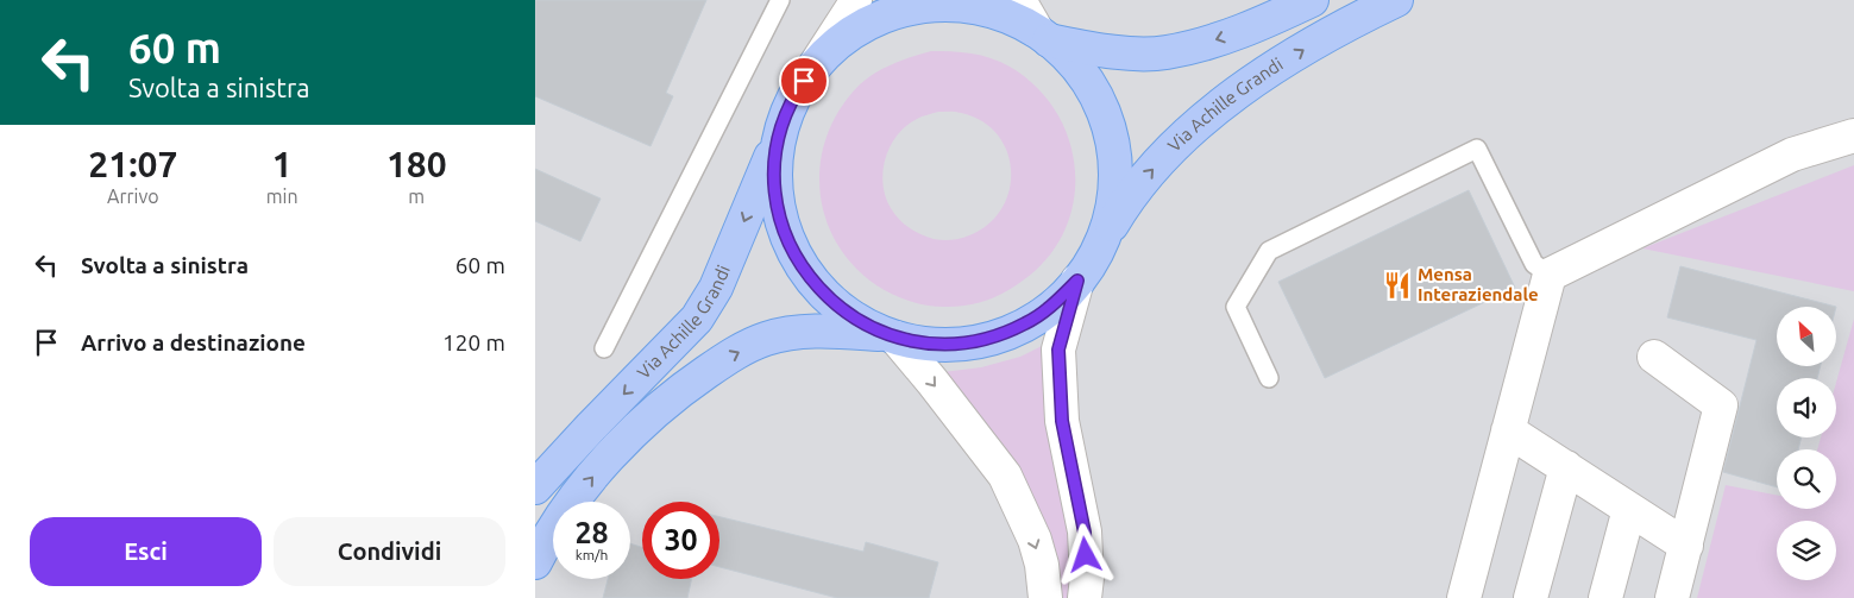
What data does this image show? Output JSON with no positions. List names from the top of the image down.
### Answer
{
  "streets": {
    "main road": ["Via Achille Grandi"]
  },
  "places": {
    "restaurant": ["Mensa Interaziendale"]
  },
  "north": "top left",
  "page": {
    "turn": ["60 m", "Svolta a sinistra"],
    "eta": [
      "21:07",
      "Arrivo",
      "1",
      "min",
      "180",
      "m"
    ],
    "list": [
      {
        "name": "Svolta a sinistra",
        "value": "60 m"
      },
      {
        "name": "Arrivo a destinazione",
        "value": "120 m"
      }
    ],
    "speed": "28 km/h",
    "limit": "30",
    "buttons": ["Esci", "Condividi"]
  }
}
